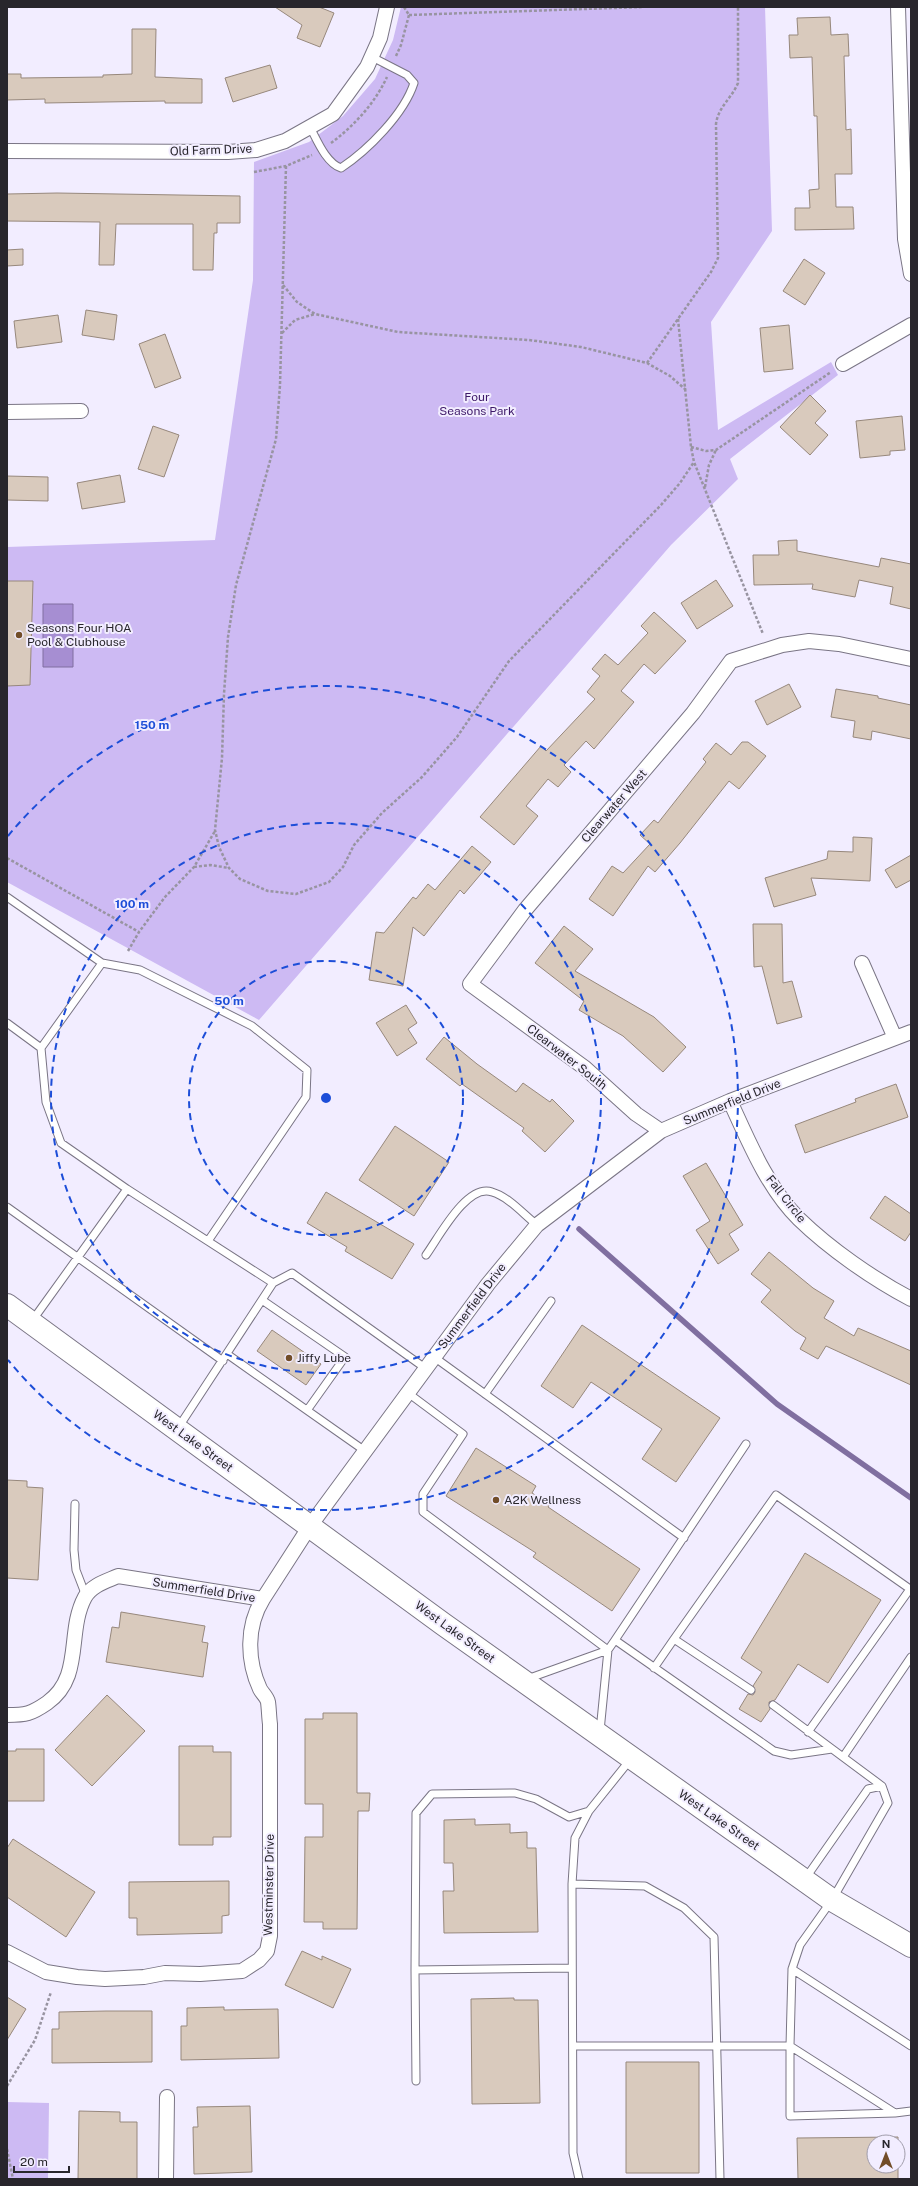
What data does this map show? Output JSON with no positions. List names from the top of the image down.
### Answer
{
  "streets": {
    "main road": ["West Lake Street"],
    "street": [
      "Old Farm Drive",
      "Clearwater West",
      "Clearwater South",
      "Summerfield Drive",
      "Fall Circle",
      "Westminster Drive"
    ]
  },
  "crossings": [
    ["Clearwater West", "Clearwater South"],
    ["Clearwater South", "Summerfield Drive"],
    ["Summerfield Drive", "Fall Circle"],
    ["Summerfield Drive", "West Lake Street"],
    ["Summerfield Drive", "Westminster Drive"]
  ],
  "parks": ["Four Seasons Park"],
  "places": ["Seasons Four HOA Pool & Clubhouse", "Jiffy Lube", "A2K Wellness"],
  "scale_bar": "20 m",
  "north": "top",
  "rings": ["150 m", "100 m", "50 m"]
}
